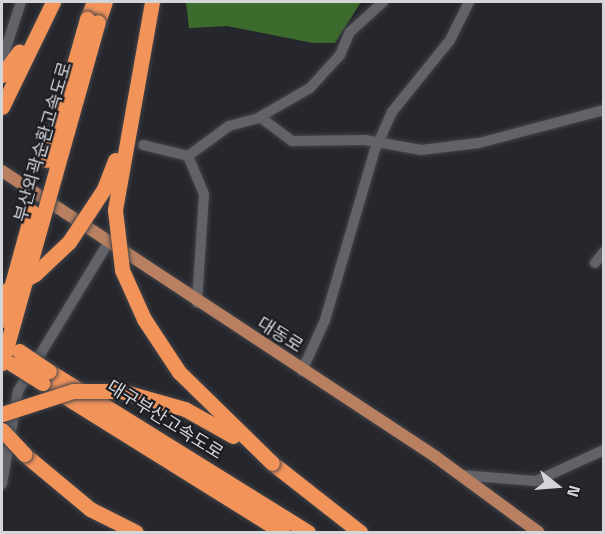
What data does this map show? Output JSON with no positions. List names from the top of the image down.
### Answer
{
  "streets": {
    "highway": ["부산외곽순환고속도로", "대구부산고속도로"],
    "main road": ["대동로"]
  },
  "crossings": [
    ["부산외곽순환고속도로", "대구부산고속도로"]
  ],
  "north": "right"
}
